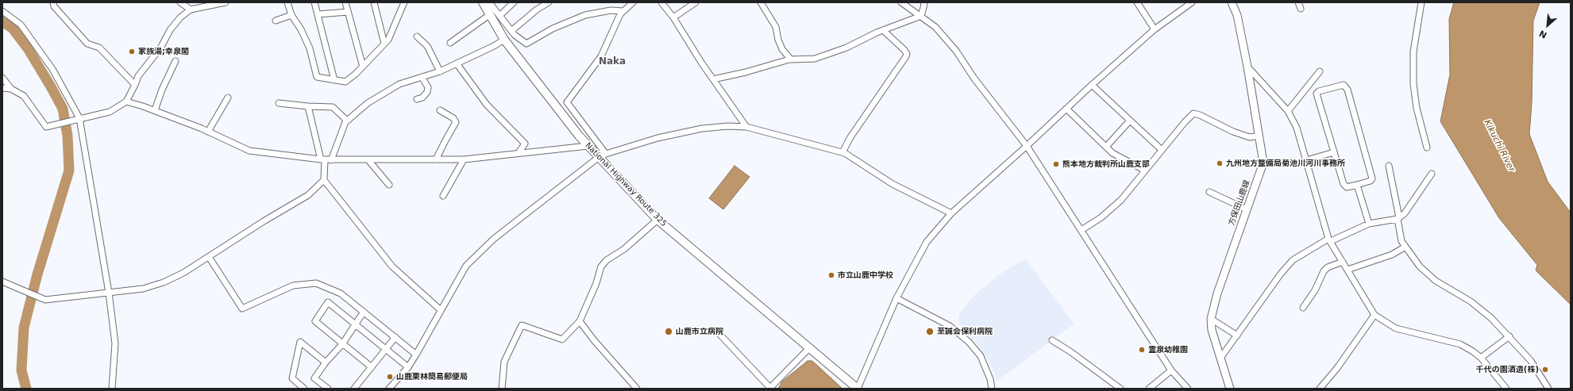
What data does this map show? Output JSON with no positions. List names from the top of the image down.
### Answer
{
  "streets": {
    "highway": ["National Highway Route 325"],
    "main road": ["方保田山鹿線"]
  },
  "districts": ["Naka"],
  "water": ["Kikuchi River"],
  "places": [
    "家族湯;幸泉閣",
    "九州地方整備局菊池川河川事務所",
    "熊本地方裁判所山鹿支部",
    "市立山鹿中学校",
    "山鹿市立病院",
    "至誠会保利病院",
    "霊泉幼稚園",
    "千代の園酒造(株)",
    "山鹿栗林簡易郵便局"
  ],
  "north": "bottom left"
}
